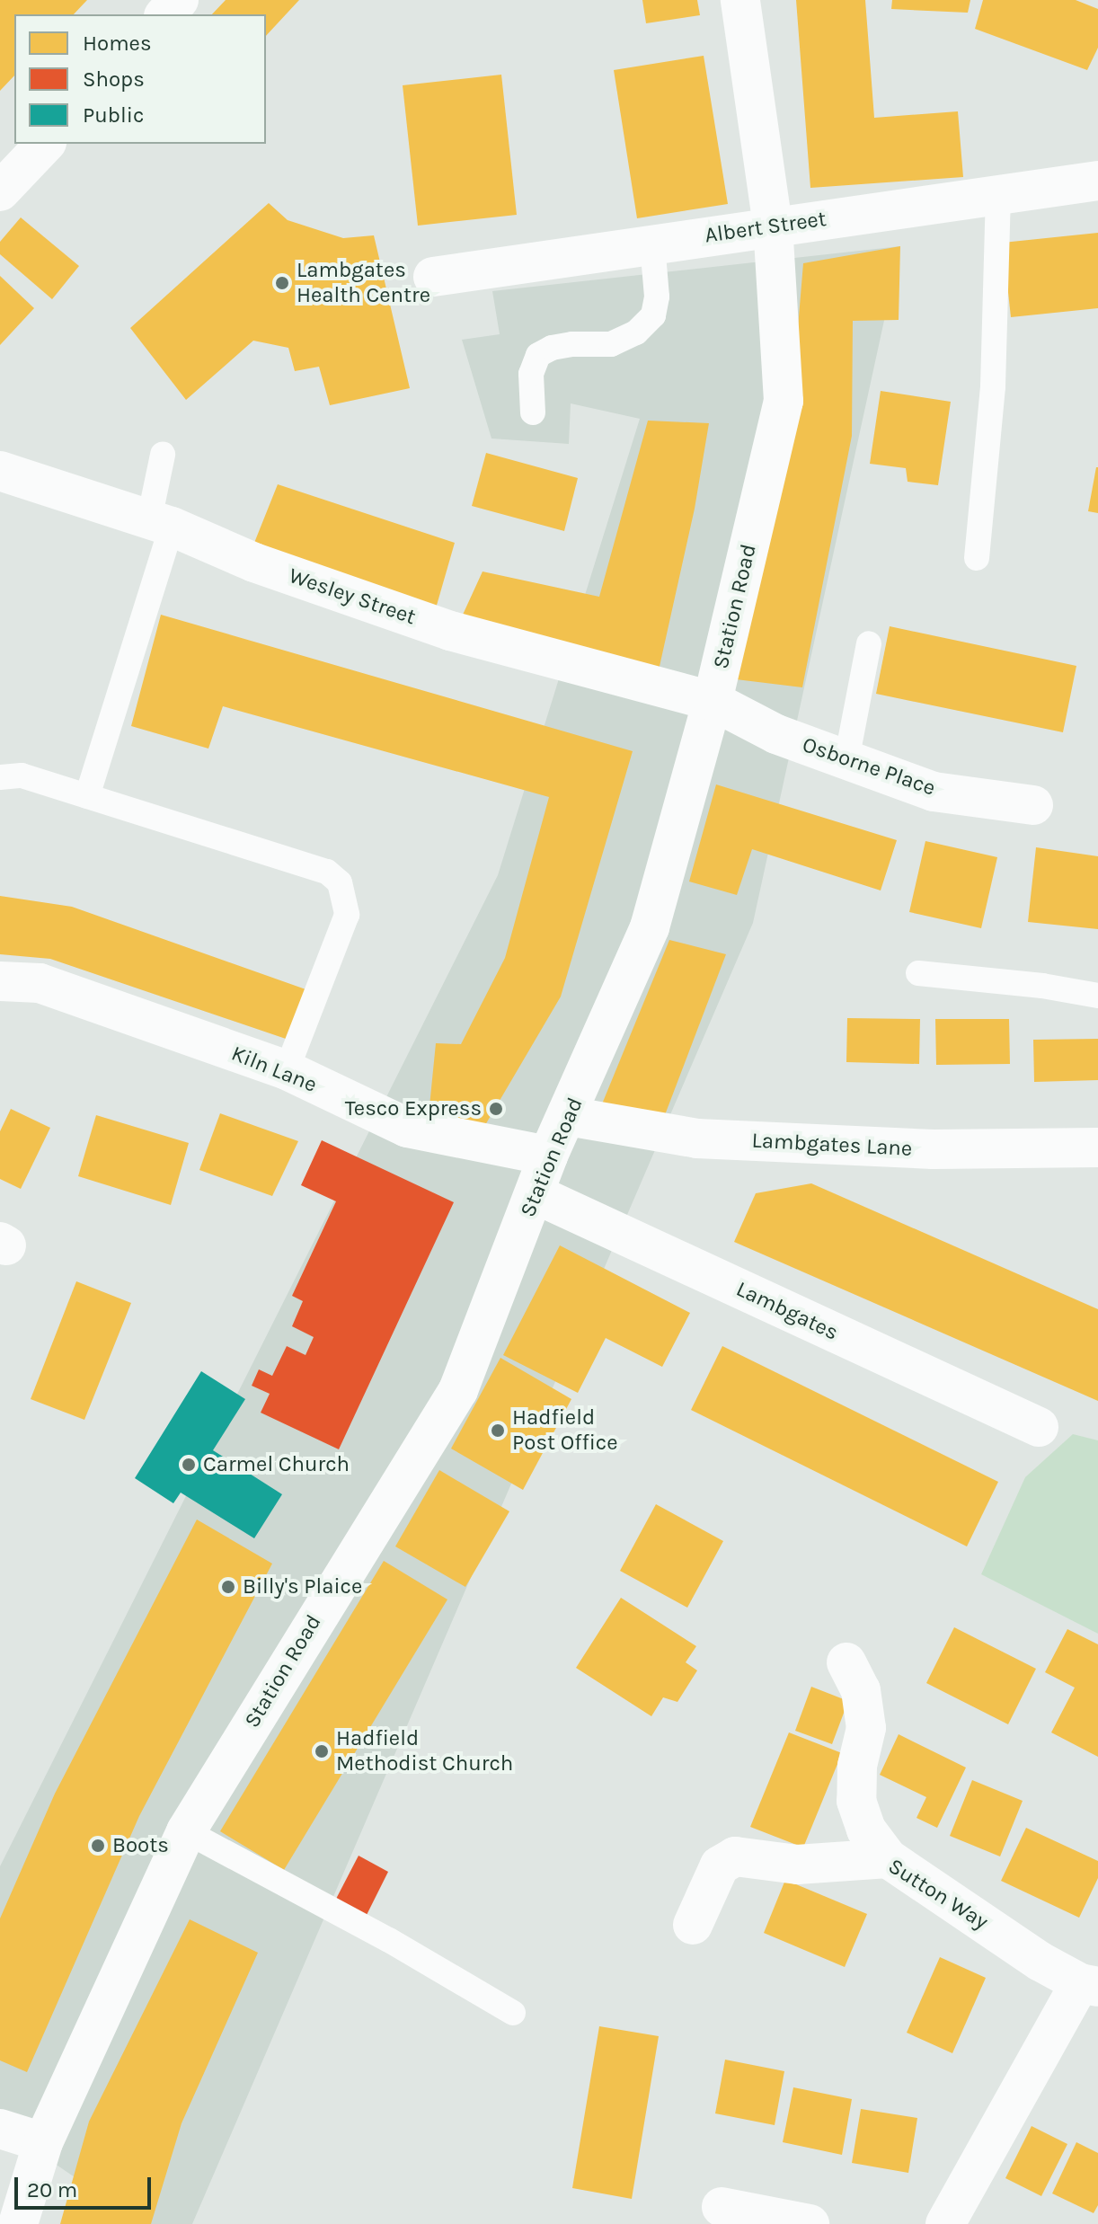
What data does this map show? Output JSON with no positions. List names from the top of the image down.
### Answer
{
  "streets": {
    "street": [
      "Albert Street",
      "Wesley Street",
      "Station Road",
      "Osborne Place",
      "Kiln Lane",
      "Lambgates Lane",
      "Lambgates",
      "Sutton Way"
    ]
  },
  "crossings": [
    ["Albert Street", "Station Road"],
    ["Wesley Street", "Station Road"],
    ["Wesley Street", "Osborne Place"],
    ["Station Road", "Osborne Place"],
    ["Station Road", "Kiln Lane"],
    ["Station Road", "Lambgates Lane"],
    ["Station Road", "Lambgates"]
  ],
  "places": [
    "Lambgates Health Centre",
    "Tesco Express",
    "Hadfield Post Office",
    "Carmel Church",
    "Billy's Plaice",
    "Hadfield Methodist Church",
    "Boots"
  ],
  "legend": ["Homes", "Shops", "Public"],
  "scale_bar": "20 m"
}
